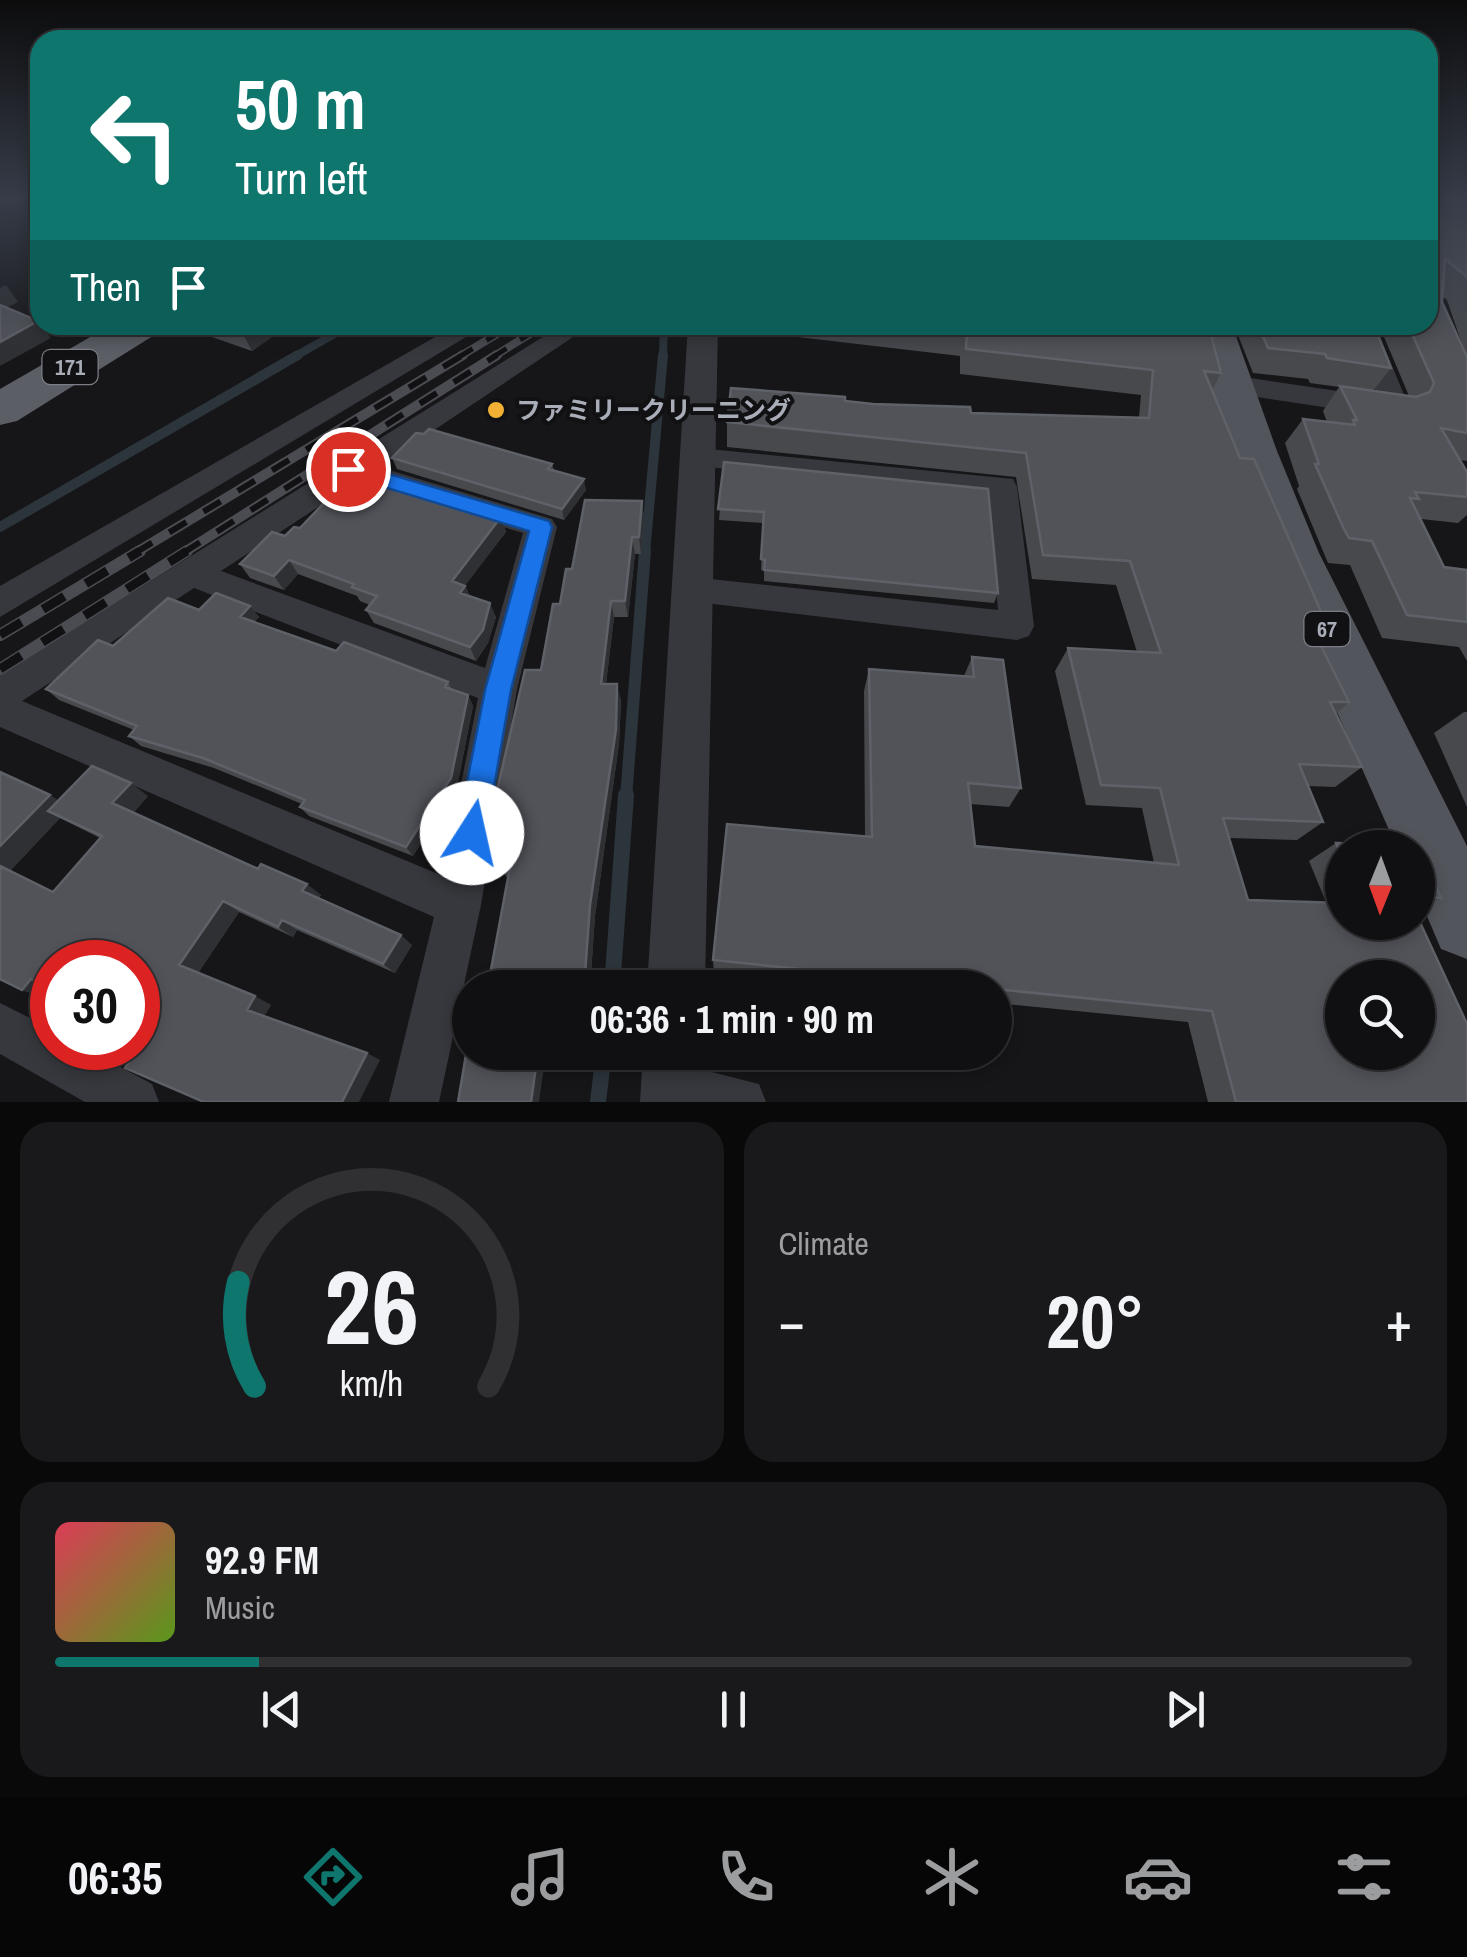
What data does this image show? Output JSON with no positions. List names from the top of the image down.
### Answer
{
  "streets": {
    "highway": ["171"],
    "main road": ["67"]
  },
  "places": ["ファミリークリーニング"],
  "north": "bottom",
  "page": {
    "turn": ["50 m", "Turn left"],
    "then": "Then",
    "limit": "30",
    "trip": "06:36 · 1 min · 90 m",
    "tile": "Climate",
    "heat": ["−", "20°", "+"],
    "song": ["92.9 FM", "Music"],
    "tabs": "06:35",
    "gauge": ["26", "km/h"]
  }
}
